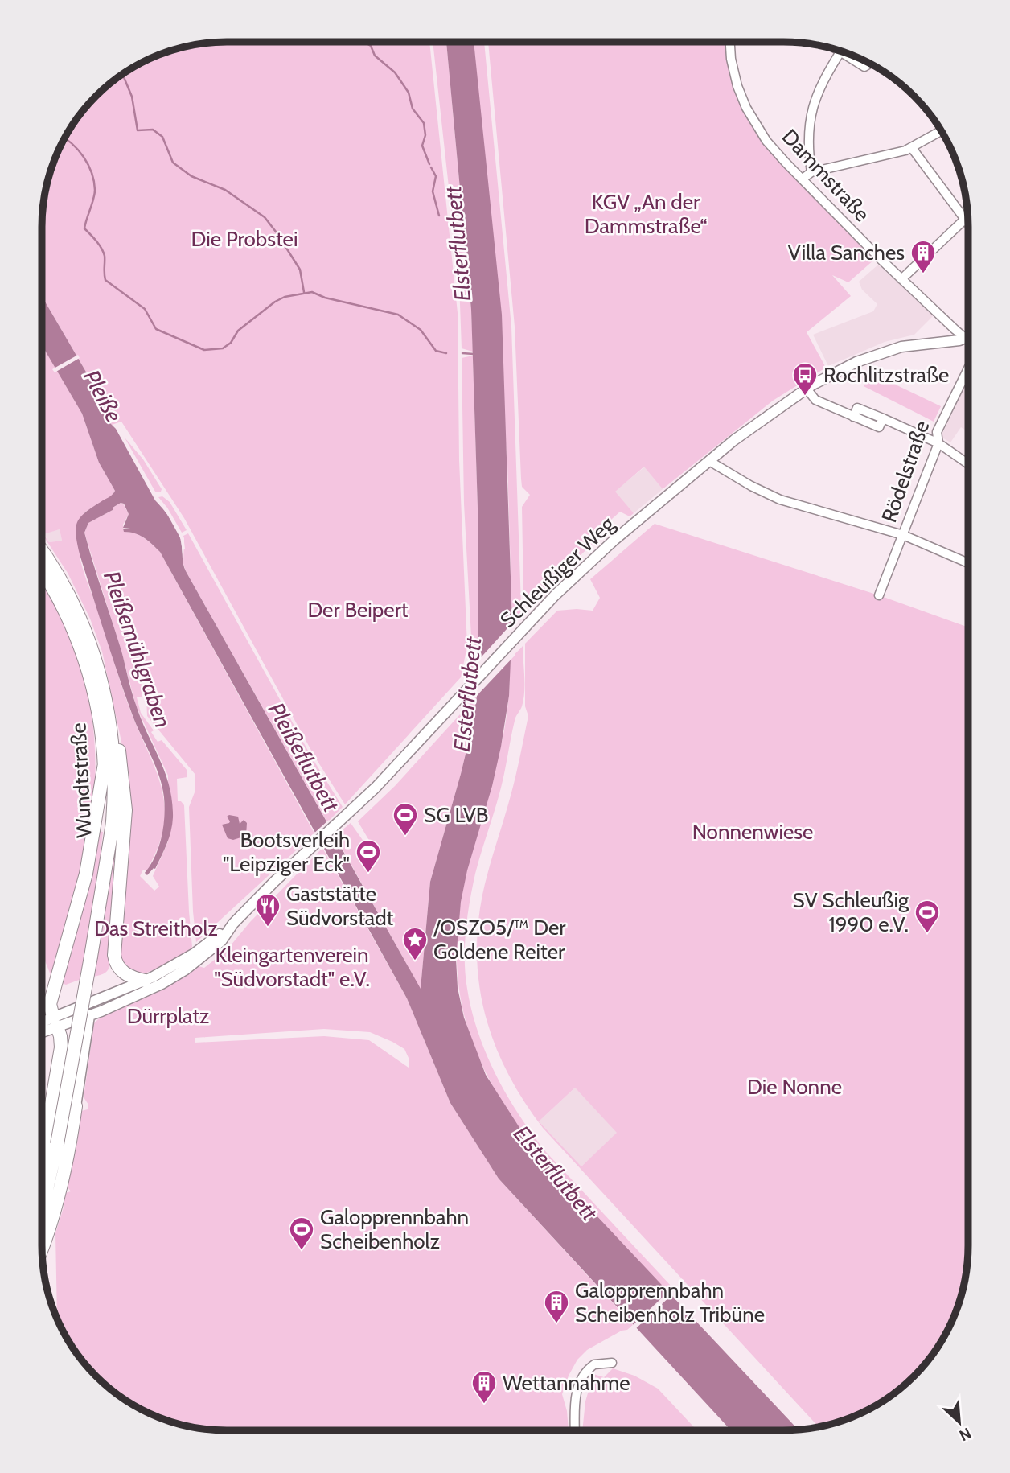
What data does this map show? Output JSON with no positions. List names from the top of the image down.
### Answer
{
  "streets": {
    "highway": ["Wundtstraße"],
    "main road": ["Schleußiger Weg"],
    "street": ["Dammstraße", "Rödelstraße"]
  },
  "crossings": [
    ["Dammstraße", "Schleußiger Weg"]
  ],
  "water": [
    "Elsterflutbett",
    "Pleiße",
    "Pleißemühlgraben",
    "Pleißeflutbett"
  ],
  "parks": [
    "KGV „An der Dammstraße“",
    "Die Probstei",
    "Der Beipert",
    "Nonnenwiese",
    "Das Streitholz",
    "Kleingartenverein \"Südvorstadt\" e.V.",
    "Dürrplatz",
    "Die Nonne"
  ],
  "places": {
    "building": ["Villa Sanches", "Galopprennbahn Scheibenholz Tribüne", "Wettannahme"],
    "bus stop": ["Rochlitzstraße"],
    "sports": [
      "SG LVB",
      "Bootsverleih \"Leipziger Eck\"",
      "SV Schleußig 1990 e.V.",
      "Galopprennbahn Scheibenholz"
    ],
    "restaurant": ["Gaststätte Südvorstadt"],
    "place": ["/OSZO5/™ Der Goldene Reiter"]
  },
  "north": "bottom right"
}
